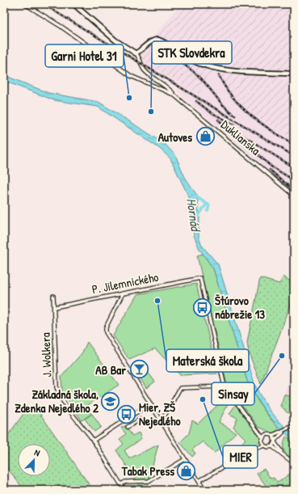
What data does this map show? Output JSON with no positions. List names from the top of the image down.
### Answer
{
  "streets": {
    "street": ["Duklianska", "P. Jilemnického", "J. Wolkera"]
  },
  "crossings": [
    ["P. Jilemnického", "J. Wolkera"]
  ],
  "water": ["Hornád"],
  "places": {
    "other": [
      "Garni Hotel 31",
      "STK Slovdekra",
      "Materská škola",
      "Sinsay",
      "MIER"
    ],
    "shop": ["Autoves", "Tabak Press"],
    "bus stop": ["Štúrovo nábrežie 13", "Mier, ZŠ Nejedlého"],
    "bar": ["AB Bar"],
    "school or university": ["Základná škola, Zdenka Nejedlého 2"]
  },
  "north": "top right"
}
